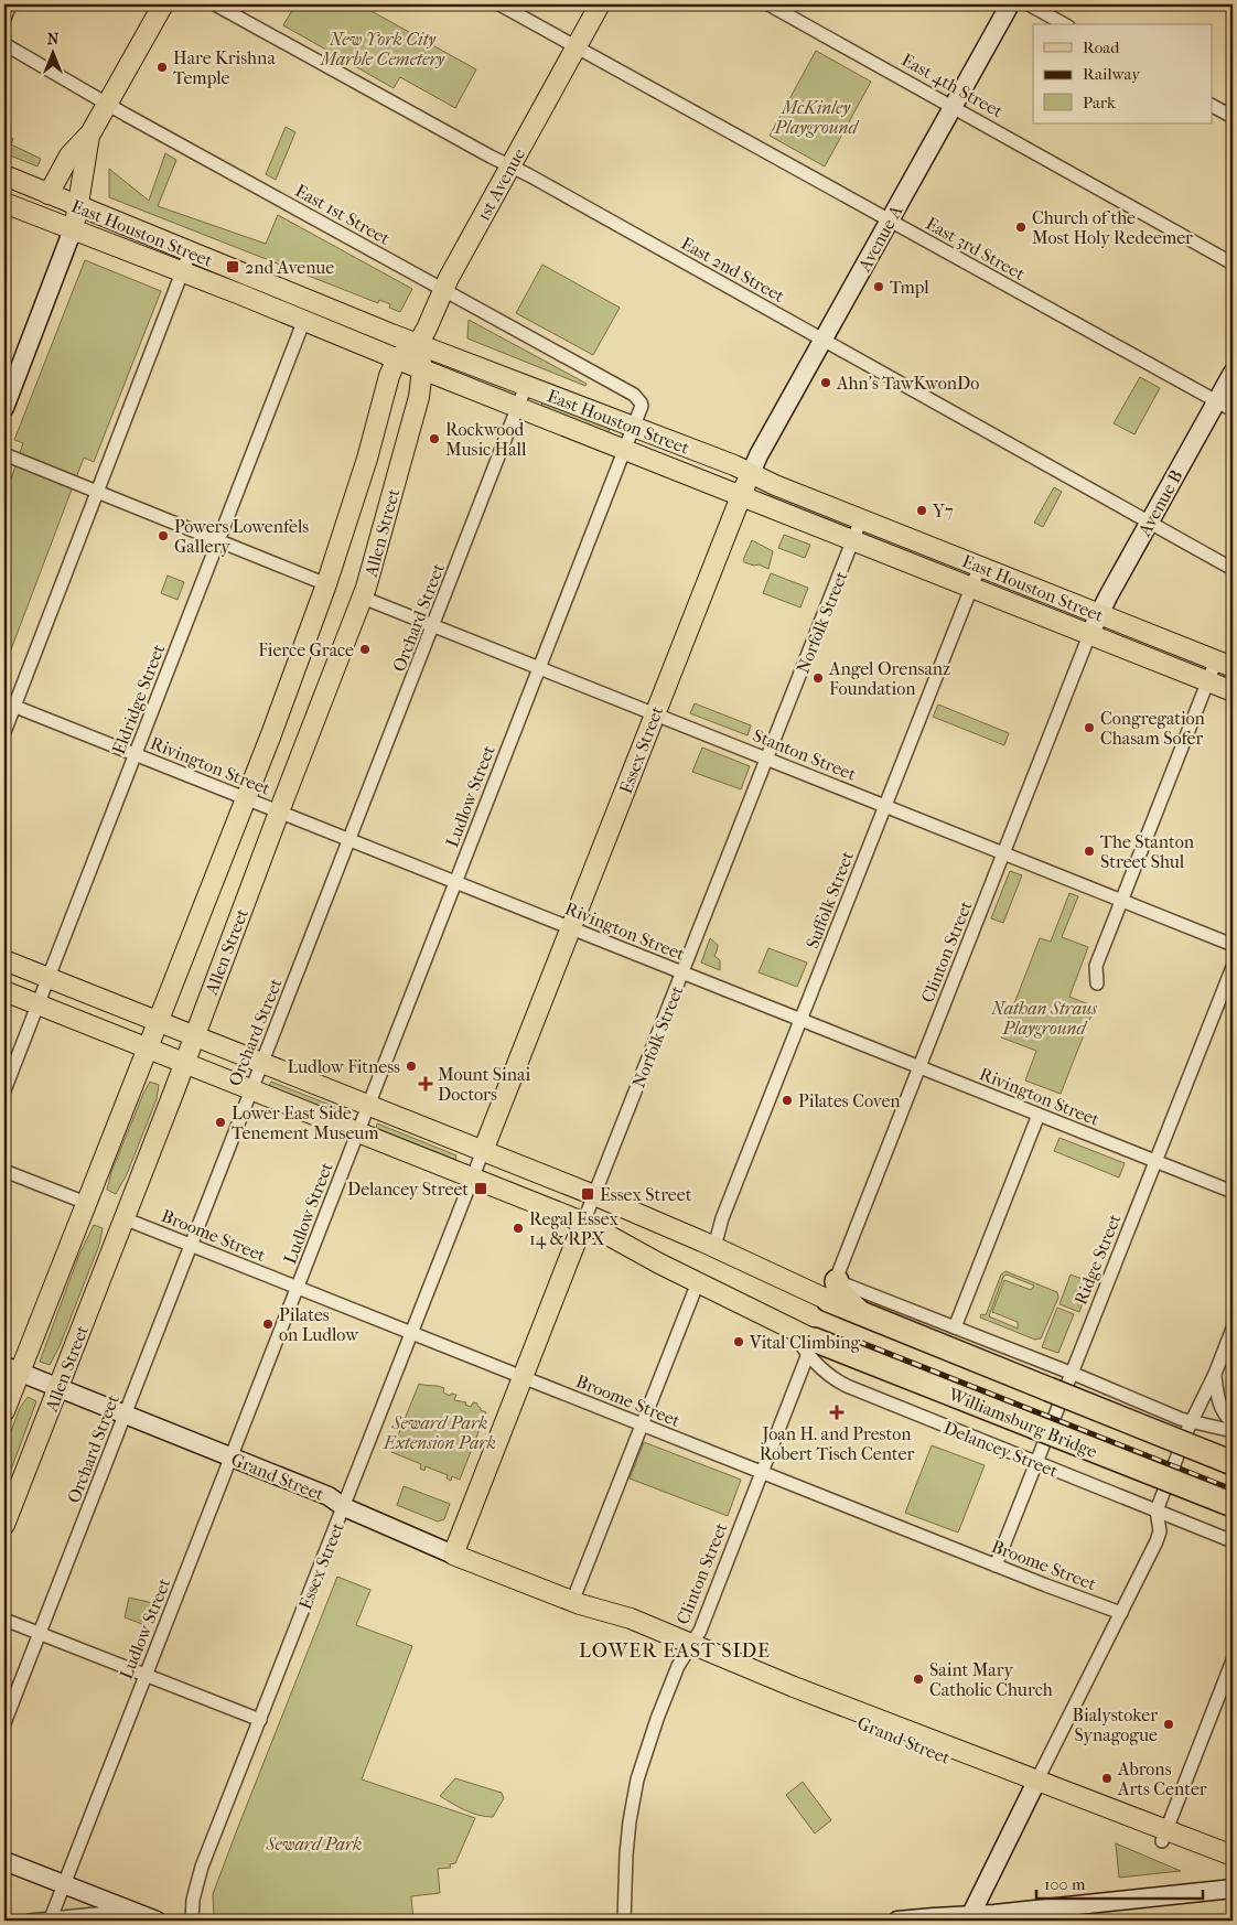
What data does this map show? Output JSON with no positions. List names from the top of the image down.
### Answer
{
  "streets": {
    "highway": ["Williamsburg Bridge"],
    "main road": [
      "1st Avenue",
      "East Houston Street",
      "Avenue A",
      "Avenue B",
      "Allen Street",
      "Norfolk Street",
      "Essex Street",
      "Delancey Street",
      "Grand Street"
    ],
    "street": [
      "East 4th Street",
      "East 1st Street",
      "East 3rd Street",
      "East 2nd Street",
      "Orchard Street",
      "Eldridge Street",
      "Stanton Street",
      "Rivington Street",
      "Ludlow Street",
      "Suffolk Street",
      "Clinton Street",
      "Broome Street",
      "Ridge Street"
    ]
  },
  "crossings": [
    ["East 4th Street", "Avenue A"],
    ["1st Avenue", "East 1st Street"],
    ["1st Avenue", "East Houston Street"],
    ["1st Avenue", "East 3rd Street"],
    ["1st Avenue", "East 2nd Street"],
    ["East 1st Street", "East Houston Street"],
    ["East 1st Street", "Ludlow Street"],
    ["East Houston Street", "Avenue A"],
    ["East Houston Street", "Avenue B"],
    ["East Houston Street", "Allen Street"],
    ["East Houston Street", "Orchard Street"],
    ["East Houston Street", "Norfolk Street"],
    ["East Houston Street", "Eldridge Street"],
    ["East Houston Street", "Essex Street"],
    ["East Houston Street", "Ludlow Street"],
    ["East Houston Street", "Suffolk Street"],
    ["East Houston Street", "Clinton Street"],
    ["Avenue A", "East 3rd Street"],
    ["Avenue A", "East 2nd Street"],
    ["Avenue A", "Essex Street"],
    ["East 3rd Street", "Avenue B"],
    ["East 2nd Street", "Avenue B"],
    ["Avenue B", "Clinton Street"],
    ["Allen Street", "Stanton Street"],
    ["Allen Street", "Rivington Street"],
    ["Allen Street", "Broome Street"],
    ["Allen Street", "Delancey Street"],
    ["Allen Street", "Grand Street"],
    ["Orchard Street", "Stanton Street"],
    ["Orchard Street", "Rivington Street"],
    ["Orchard Street", "Broome Street"],
    ["Orchard Street", "Delancey Street"],
    ["Orchard Street", "Grand Street"],
    ["Norfolk Street", "Stanton Street"],
    ["Norfolk Street", "Rivington Street"],
    ["Norfolk Street", "Broome Street"],
    ["Norfolk Street", "Delancey Street"],
    ["Norfolk Street", "Grand Street"],
    ["Eldridge Street", "Rivington Street"],
    ["Eldridge Street", "Delancey Street"],
    ["Essex Street", "Stanton Street"],
    ["Essex Street", "Rivington Street"],
    ["Essex Street", "Broome Street"],
    ["Essex Street", "Delancey Street"],
    ["Essex Street", "Grand Street"],
    ["Stanton Street", "Ludlow Street"],
    ["Stanton Street", "Suffolk Street"],
    ["Stanton Street", "Clinton Street"],
    ["Rivington Street", "Ludlow Street"],
    ["Rivington Street", "Suffolk Street"],
    ["Rivington Street", "Clinton Street"],
    ["Rivington Street", "Ridge Street"],
    ["Ludlow Street", "Broome Street"],
    ["Ludlow Street", "Delancey Street"],
    ["Ludlow Street", "Grand Street"],
    ["Clinton Street", "Broome Street"],
    ["Clinton Street", "Williamsburg Bridge"],
    ["Clinton Street", "Delancey Street"],
    ["Clinton Street", "Grand Street"],
    ["Broome Street", "Ridge Street"],
    ["Ridge Street", "Delancey Street"],
    ["Williamsburg Bridge", "Delancey Street"]
  ],
  "districts": ["LOWER EAST SIDE"],
  "parks": [
    "New York City Marble Cemetery",
    "McKinley Playground",
    "Nathan Straus Playground",
    "Seward Park Extension Park",
    "Seward Park"
  ],
  "places": {
    "other": [
      "Hare Krishna Temple",
      "Church of the Most Holy Redeemer",
      "Tmpl",
      "Ahn's TawKwonDo",
      "Rockwood Music Hall",
      "Y7",
      "Powers Lowenfels Gallery",
      "Fierce Grace",
      "Angel Orensanz Foundation",
      "Congregation Chasam Sofer",
      "The Stanton Street Shul",
      "Ludlow Fitness",
      "Pilates Coven",
      "Lower East Side Tenement Museum",
      "Regal Essex 14 & RPX",
      "Pilates on Ludlow",
      "Vital Climbing",
      "Saint Mary Catholic Church",
      "Bialystoker Synagogue",
      "Abrons Arts Center"
    ],
    "transit": ["2nd Avenue", "Delancey Street", "Essex Street"],
    "health": ["Mount Sinai Doctors", "Joan H. and Preston Robert Tisch Center"]
  },
  "legend": ["Road", "Railway", "Park"],
  "scale_bar": "100 m",
  "north": "top"
}
